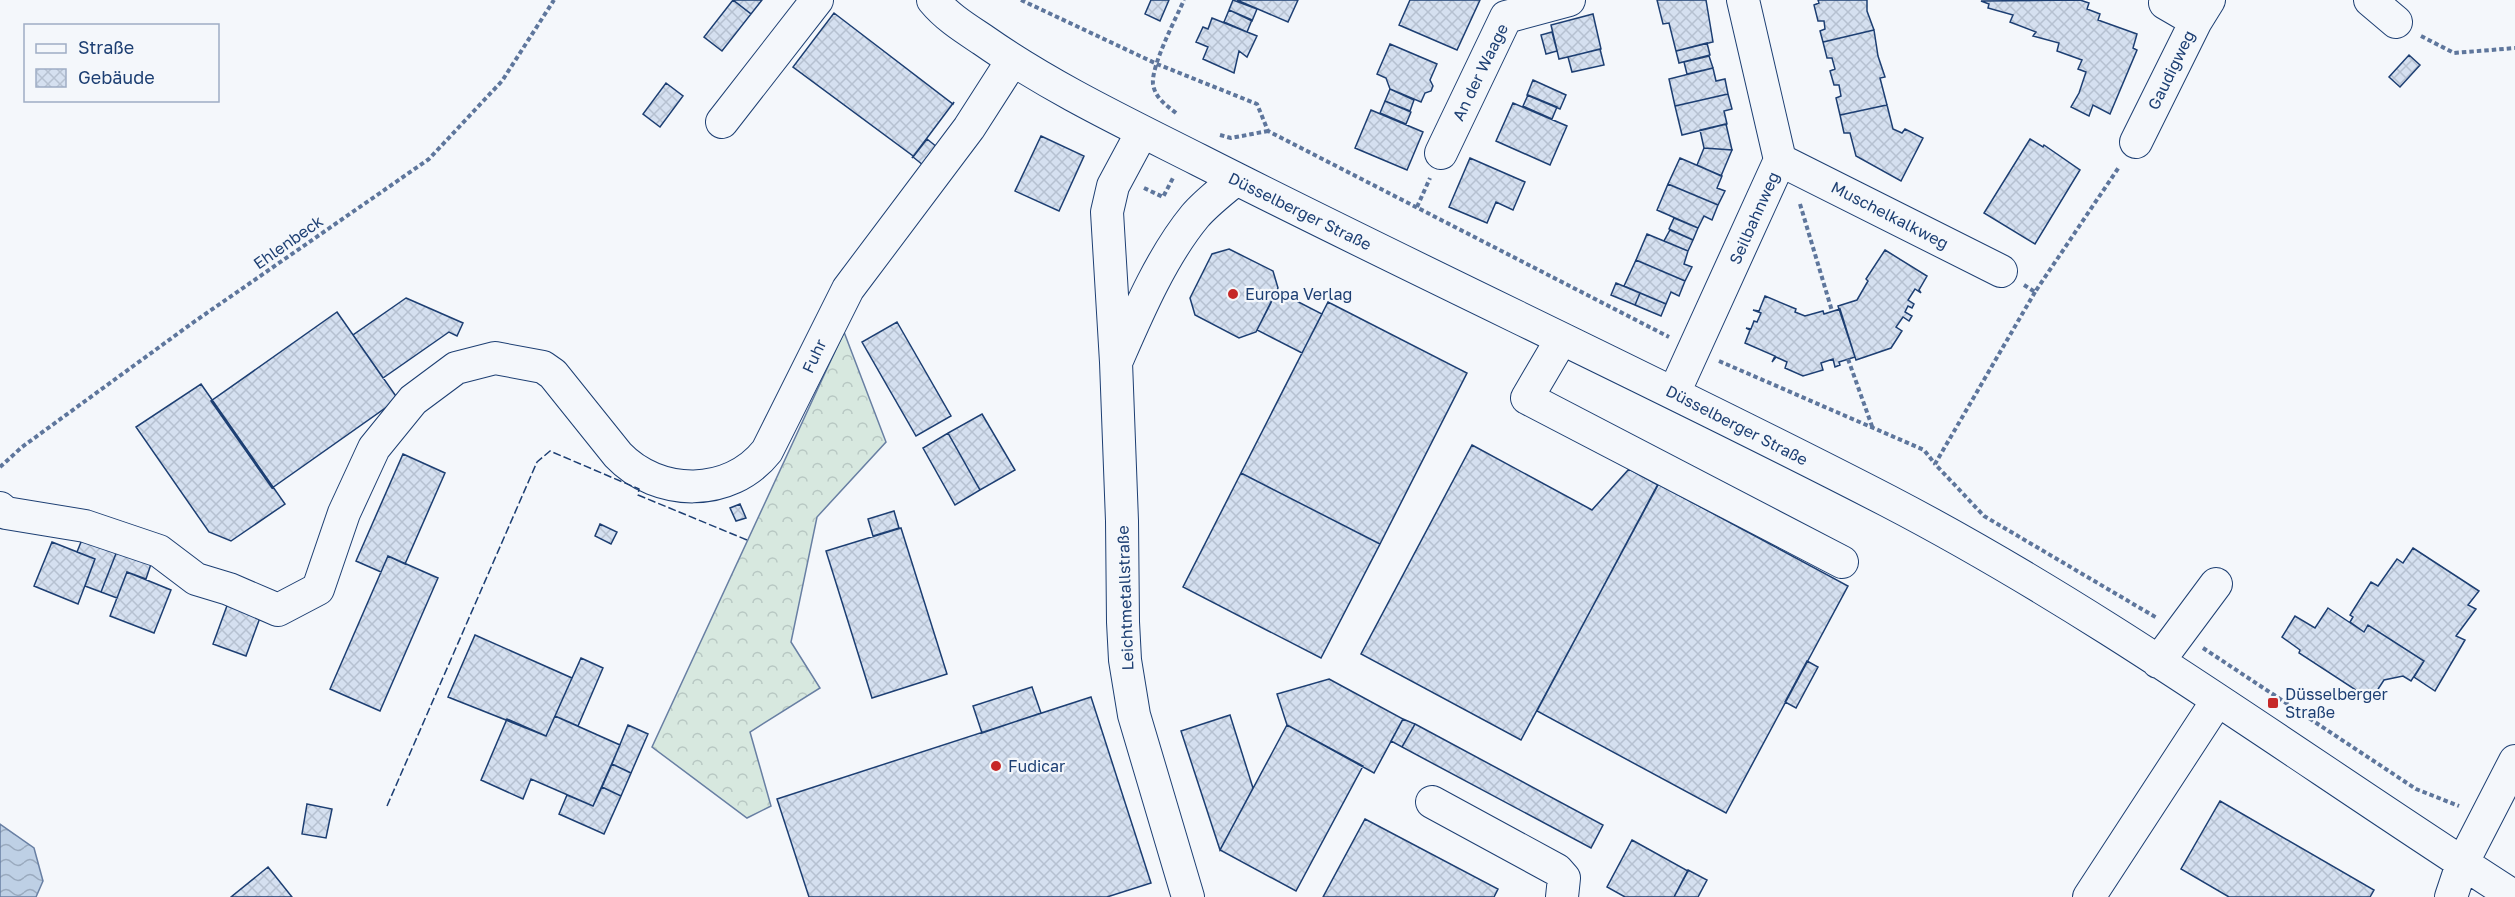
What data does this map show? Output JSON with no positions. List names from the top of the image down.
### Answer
{
  "streets": {
    "street": [
      "Gaudigweg",
      "An der Waage",
      "Düsselberger Straße",
      "Muschelkalkweg",
      "Seilbahnweg",
      "Fuhr",
      "Leichtmetallstraße"
    ],
    "path": ["Ehlenbeck"]
  },
  "crossings": [
    ["Düsselberger Straße", "Seilbahnweg"],
    ["Düsselberger Straße", "Fuhr"],
    ["Düsselberger Straße", "Leichtmetallstraße"],
    ["Muschelkalkweg", "Seilbahnweg"]
  ],
  "places": {
    "other": ["Europa Verlag", "Fudicar"],
    "transit": ["Düsselberger Straße"]
  },
  "legend": ["Straße", "Gebäude"]
}
